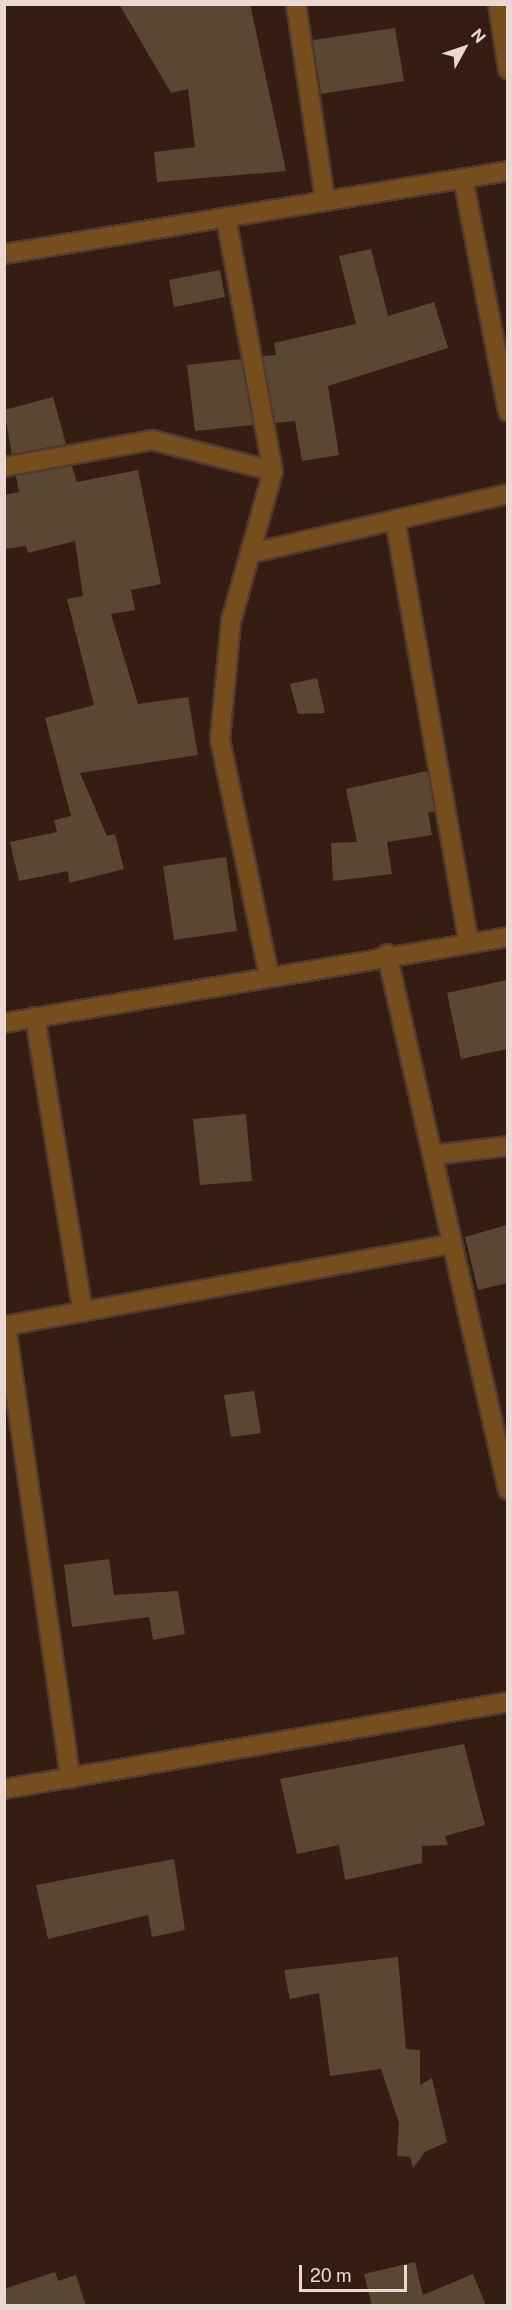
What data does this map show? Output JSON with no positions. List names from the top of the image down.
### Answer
{
  "scale_bar": "20 m",
  "north": "top right"
}
